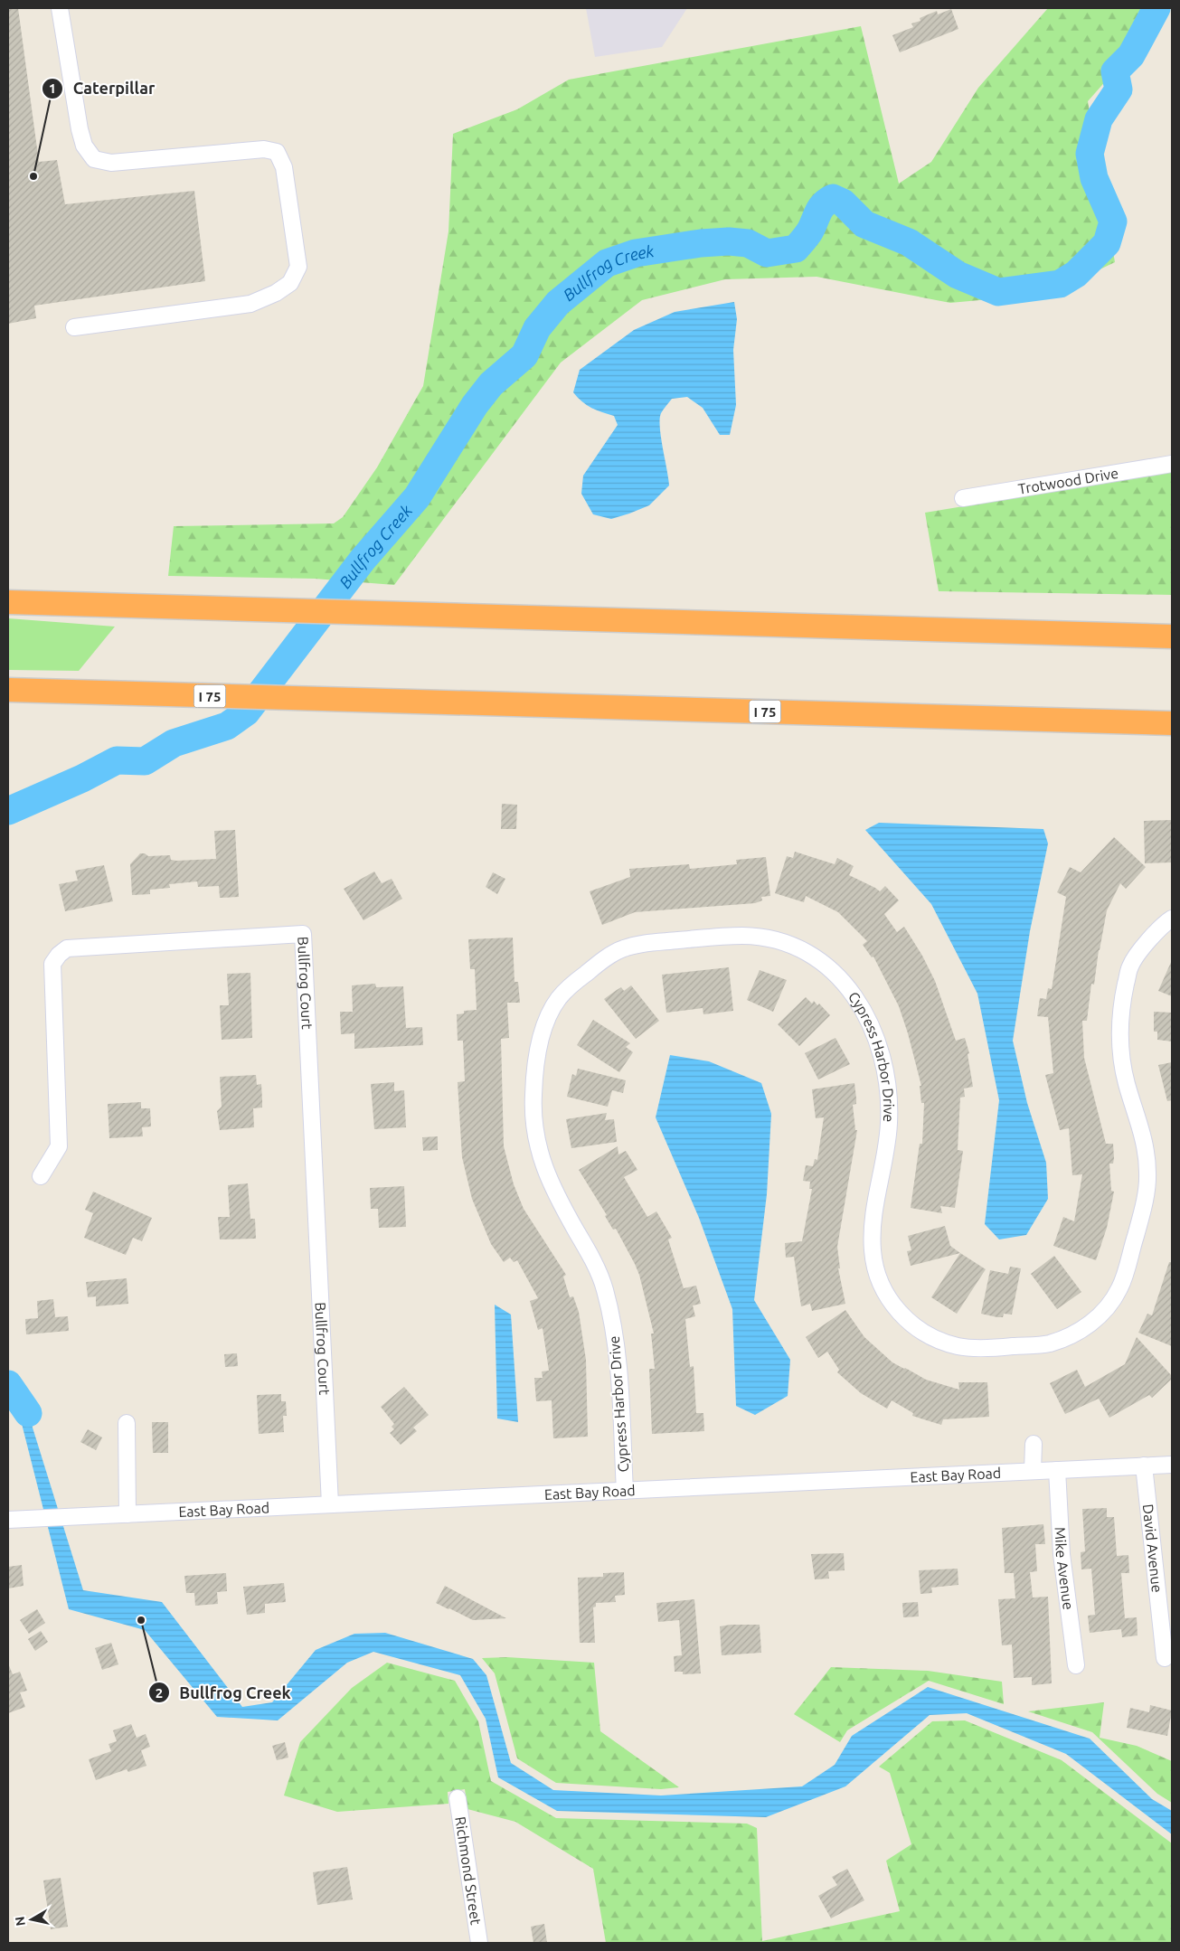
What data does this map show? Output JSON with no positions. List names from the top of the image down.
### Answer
{
  "streets": {
    "highway": ["I 75"],
    "street": [
      "Trotwood Drive",
      "Bullfrog Court",
      "Cypress Harbor Drive",
      "East Bay Road",
      "David Avenue",
      "Mike Avenue",
      "Richmond Street"
    ]
  },
  "crossings": [
    ["Bullfrog Court", "East Bay Road"],
    ["Cypress Harbor Drive", "East Bay Road"],
    ["East Bay Road", "David Avenue"],
    ["East Bay Road", "Mike Avenue"]
  ],
  "water": ["Bullfrog Creek"],
  "places": ["Caterpillar", "Bullfrog Creek"],
  "north": "left"
}
